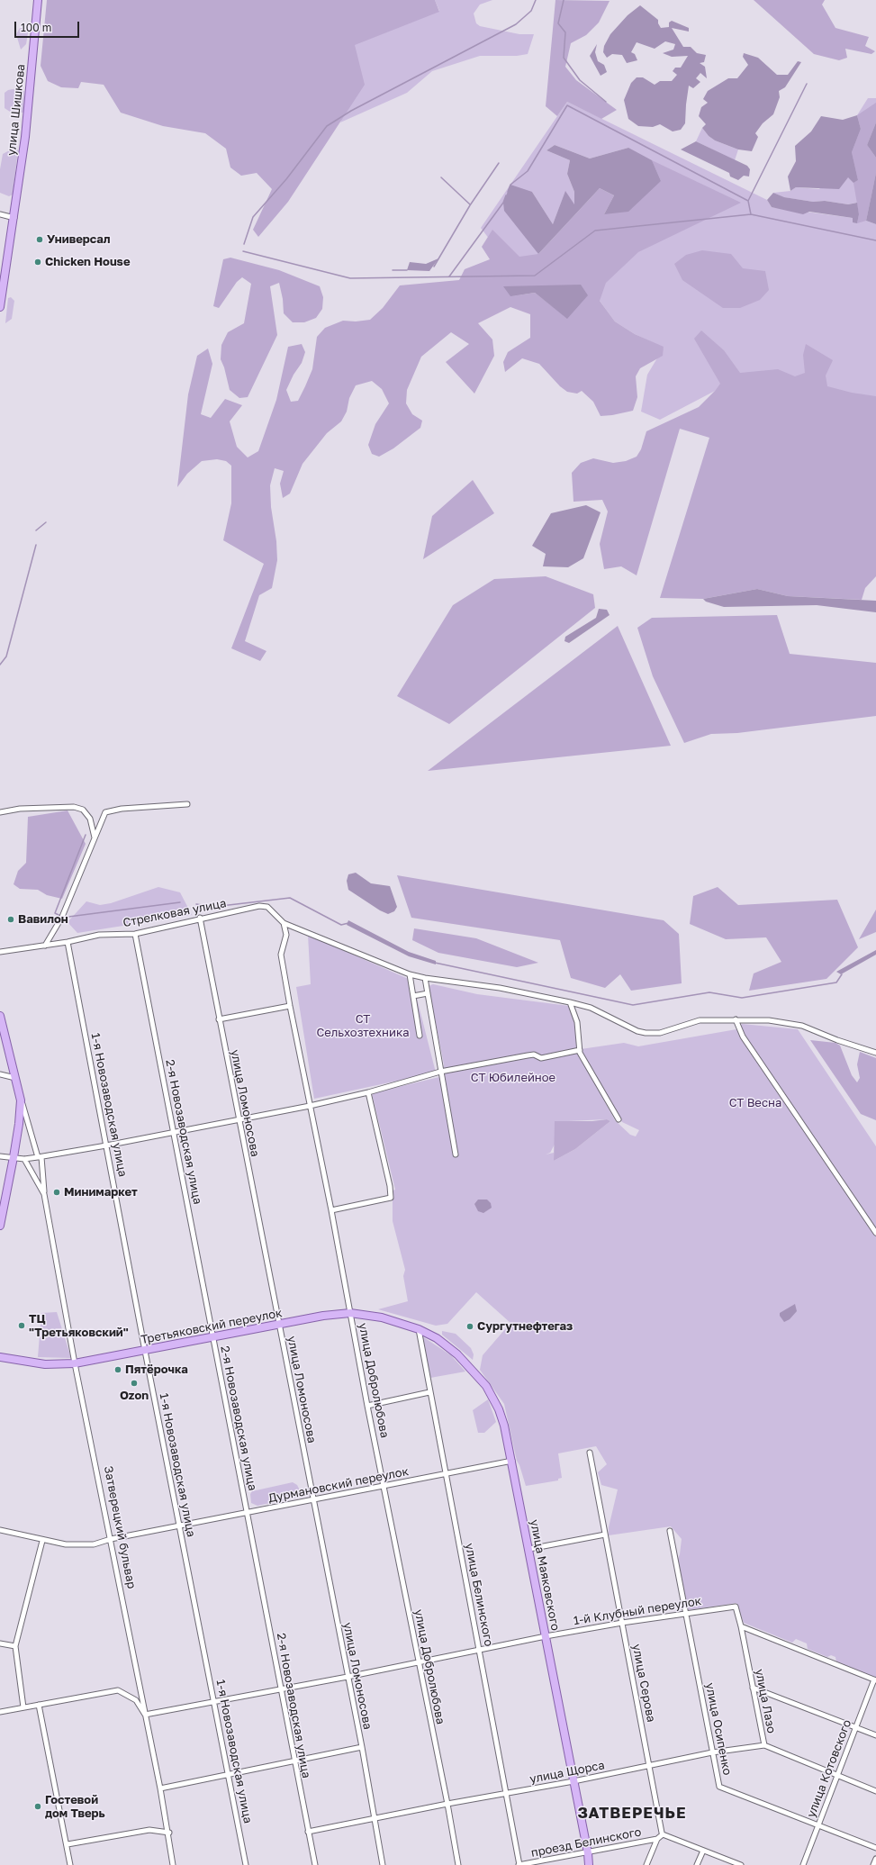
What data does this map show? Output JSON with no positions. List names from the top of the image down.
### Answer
{
  "streets": {
    "main road": [
      "улица Шишкова",
      "Третьяковский переулок",
      "Затверецкий бульвар",
      "улица Маяковского"
    ],
    "street": [
      "Стрелковая улица",
      "улица Ломоносова",
      "1-я Новозаводская улица",
      "2-я Новозаводская улица",
      "улица Добролюбова",
      "Дурмановский переулок",
      "улица Белинского",
      "1-й Клубный переулок",
      "улица Серова",
      "улица Лазо",
      "улица Осипенко",
      "улица Котовского",
      "улица Щорса",
      "проезд Белинского"
    ]
  },
  "crossings": [
    ["Стрелковая улица", "улица Ломоносова"],
    ["Стрелковая улица", "1-я Новозаводская улица"],
    ["Стрелковая улица", "2-я Новозаводская улица"],
    ["Стрелковая улица", "улица Добролюбова"],
    ["улица Ломоносова", "Третьяковский переулок"],
    ["улица Ломоносова", "Дурмановский переулок"],
    ["улица Ломоносова", "1-й Клубный переулок"],
    ["улица Ломоносова", "улица Щорса"],
    ["1-я Новозаводская улица", "Третьяковский переулок"],
    ["1-я Новозаводская улица", "Дурмановский переулок"],
    ["1-я Новозаводская улица", "1-й Клубный переулок"],
    ["2-я Новозаводская улица", "Третьяковский переулок"],
    ["2-я Новозаводская улица", "Дурмановский переулок"],
    ["2-я Новозаводская улица", "1-й Клубный переулок"],
    ["2-я Новозаводская улица", "улица Щорса"],
    ["Третьяковский переулок", "улица Добролюбова"],
    ["Третьяковский переулок", "Затверецкий бульвар"],
    ["Третьяковский переулок", "улица Маяковского"],
    ["Третьяковский переулок", "улица Белинского"],
    ["улица Добролюбова", "Дурмановский переулок"],
    ["улица Добролюбова", "1-й Клубный переулок"],
    ["улица Добролюбова", "улица Щорса"],
    ["Дурмановский переулок", "Затверецкий бульвар"],
    ["Дурмановский переулок", "улица Маяковского"],
    ["Дурмановский переулок", "улица Белинского"],
    ["Затверецкий бульвар", "1-й Клубный переулок"],
    ["улица Маяковского", "улица Белинского"],
    ["улица Маяковского", "1-й Клубный переулок"],
    ["улица Маяковского", "улица Щорса"],
    ["улица Маяковского", "проезд Белинского"],
    ["улица Белинского", "1-й Клубный переулок"],
    ["улица Белинского", "улица Щорса"],
    ["улица Белинского", "проезд Белинского"],
    ["1-й Клубный переулок", "улица Серова"],
    ["1-й Клубный переулок", "улица Лазо"],
    ["1-й Клубный переулок", "улица Осипенко"],
    ["улица Серова", "улица Щорса"],
    ["улица Серова", "проезд Белинского"],
    ["улица Лазо", "улица Котовского"],
    ["улица Лазо", "улица Щорса"],
    ["улица Осипенко", "улица Котовского"],
    ["улица Осипенко", "улица Щорса"]
  ],
  "districts": ["ЗАТВЕРЕЧЬЕ"],
  "parks": ["СТ Сельхозтехника", "СТ Юбилейное", "СТ Весна"],
  "places": [
    "Универсал",
    "Chicken House",
    "Вавилон",
    "Минимаркет",
    "ТЦ \"Третьяковский\"",
    "Сургутнефтегаз",
    "Пятёрочка",
    "Ozon",
    "Гостевой дом Тверь"
  ],
  "scale_bar": "100 m"
}
